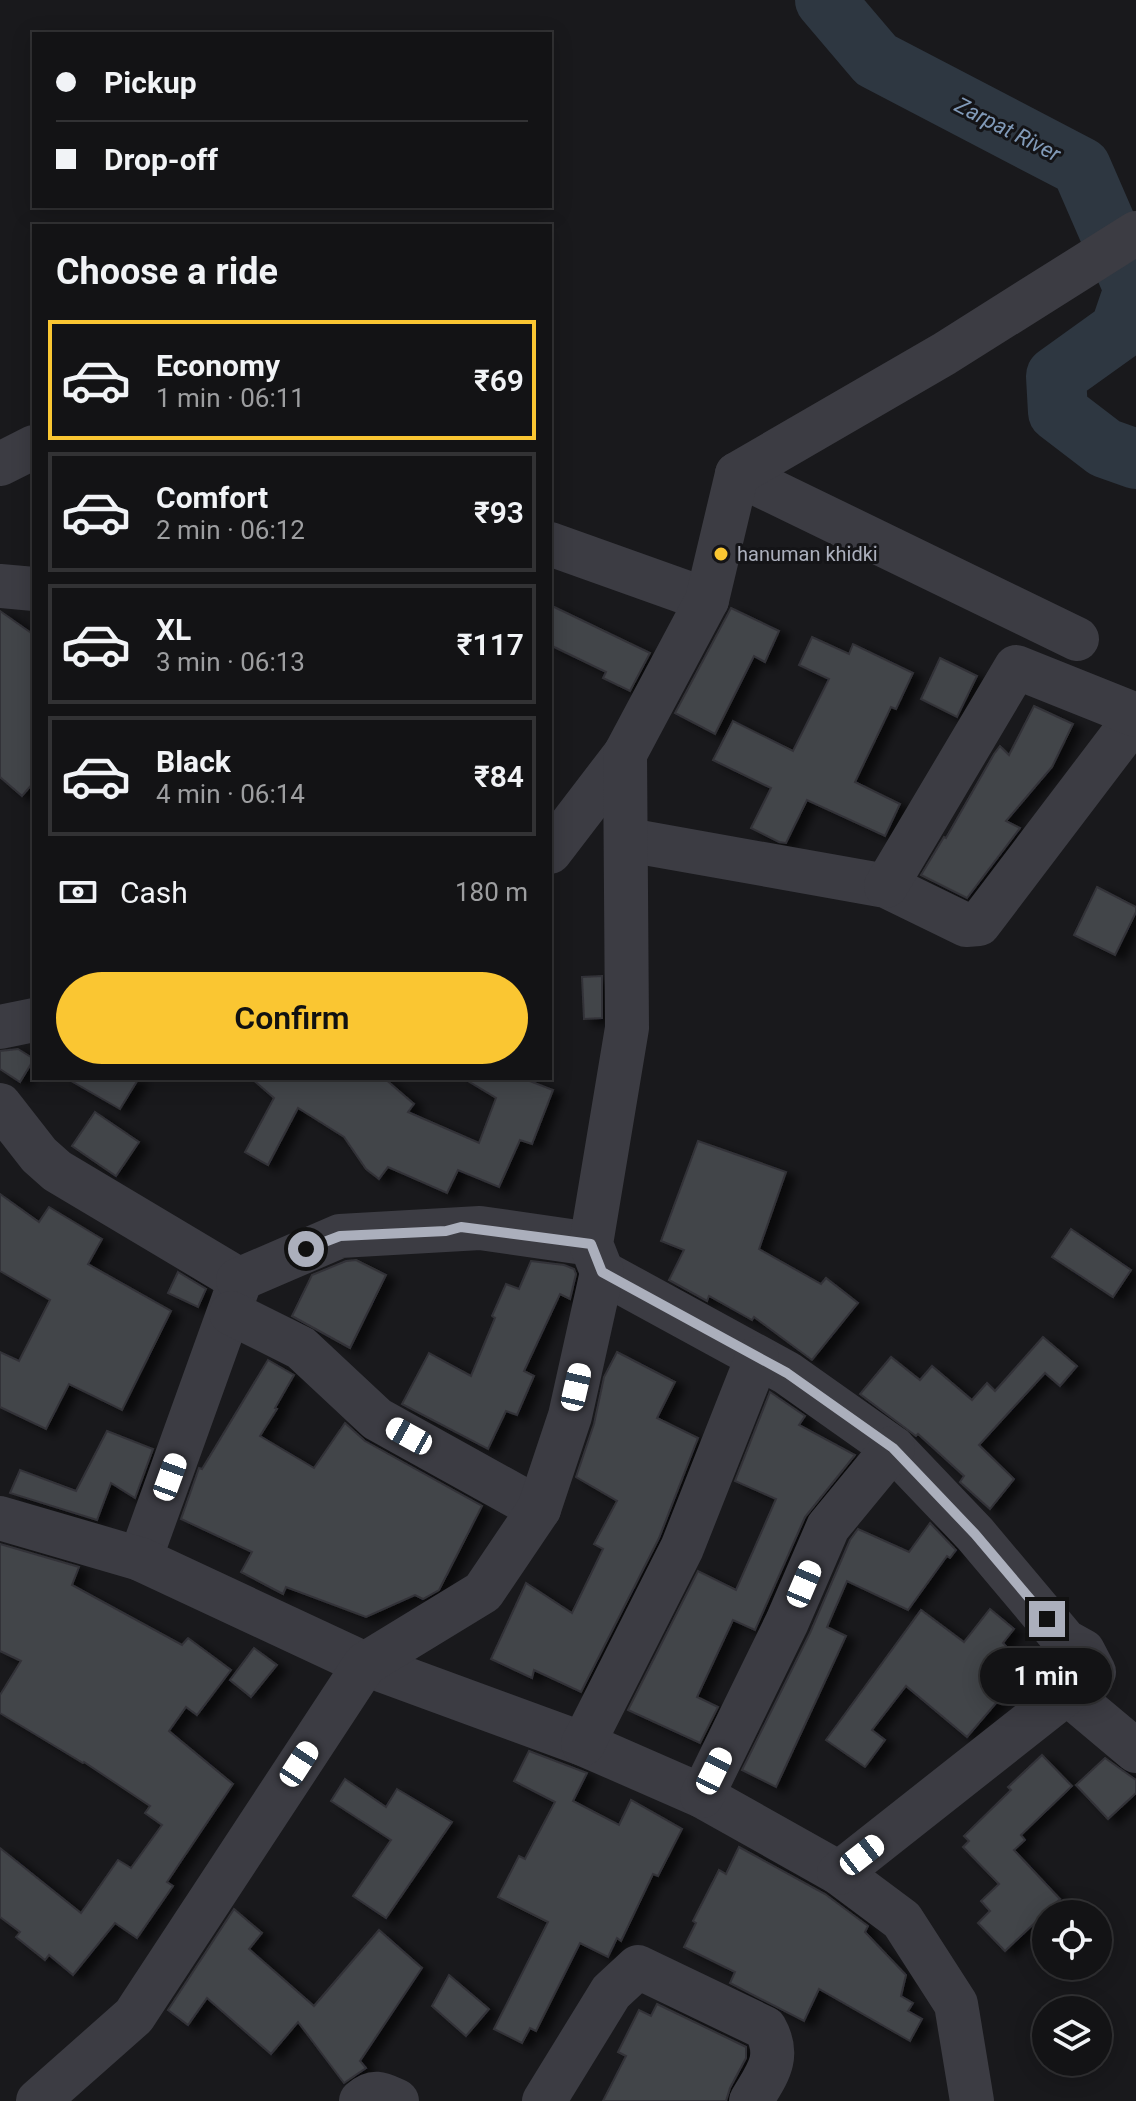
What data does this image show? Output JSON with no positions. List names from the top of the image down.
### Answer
{
  "water": ["Zarpat River"],
  "places": ["hanuman khidki"],
  "page": {
    "banner": ["Pickup", "Drop-off"],
    "heading": "Choose a ride",
    "list": [
      {
        "name": "Economy",
        "note": "1 min · 06:11",
        "value": "₹69"
      },
      {
        "name": "Comfort",
        "note": "2 min · 06:12",
        "value": "₹93"
      },
      {
        "name": "XL",
        "note": "3 min · 06:13",
        "value": "₹117"
      },
      {
        "name": "Black",
        "note": "4 min · 06:14",
        "value": "₹84"
      }
    ],
    "pay": ["Cash", "180 m"],
    "buttons": "Confirm",
    "bubble": "1 min"
  }
}
